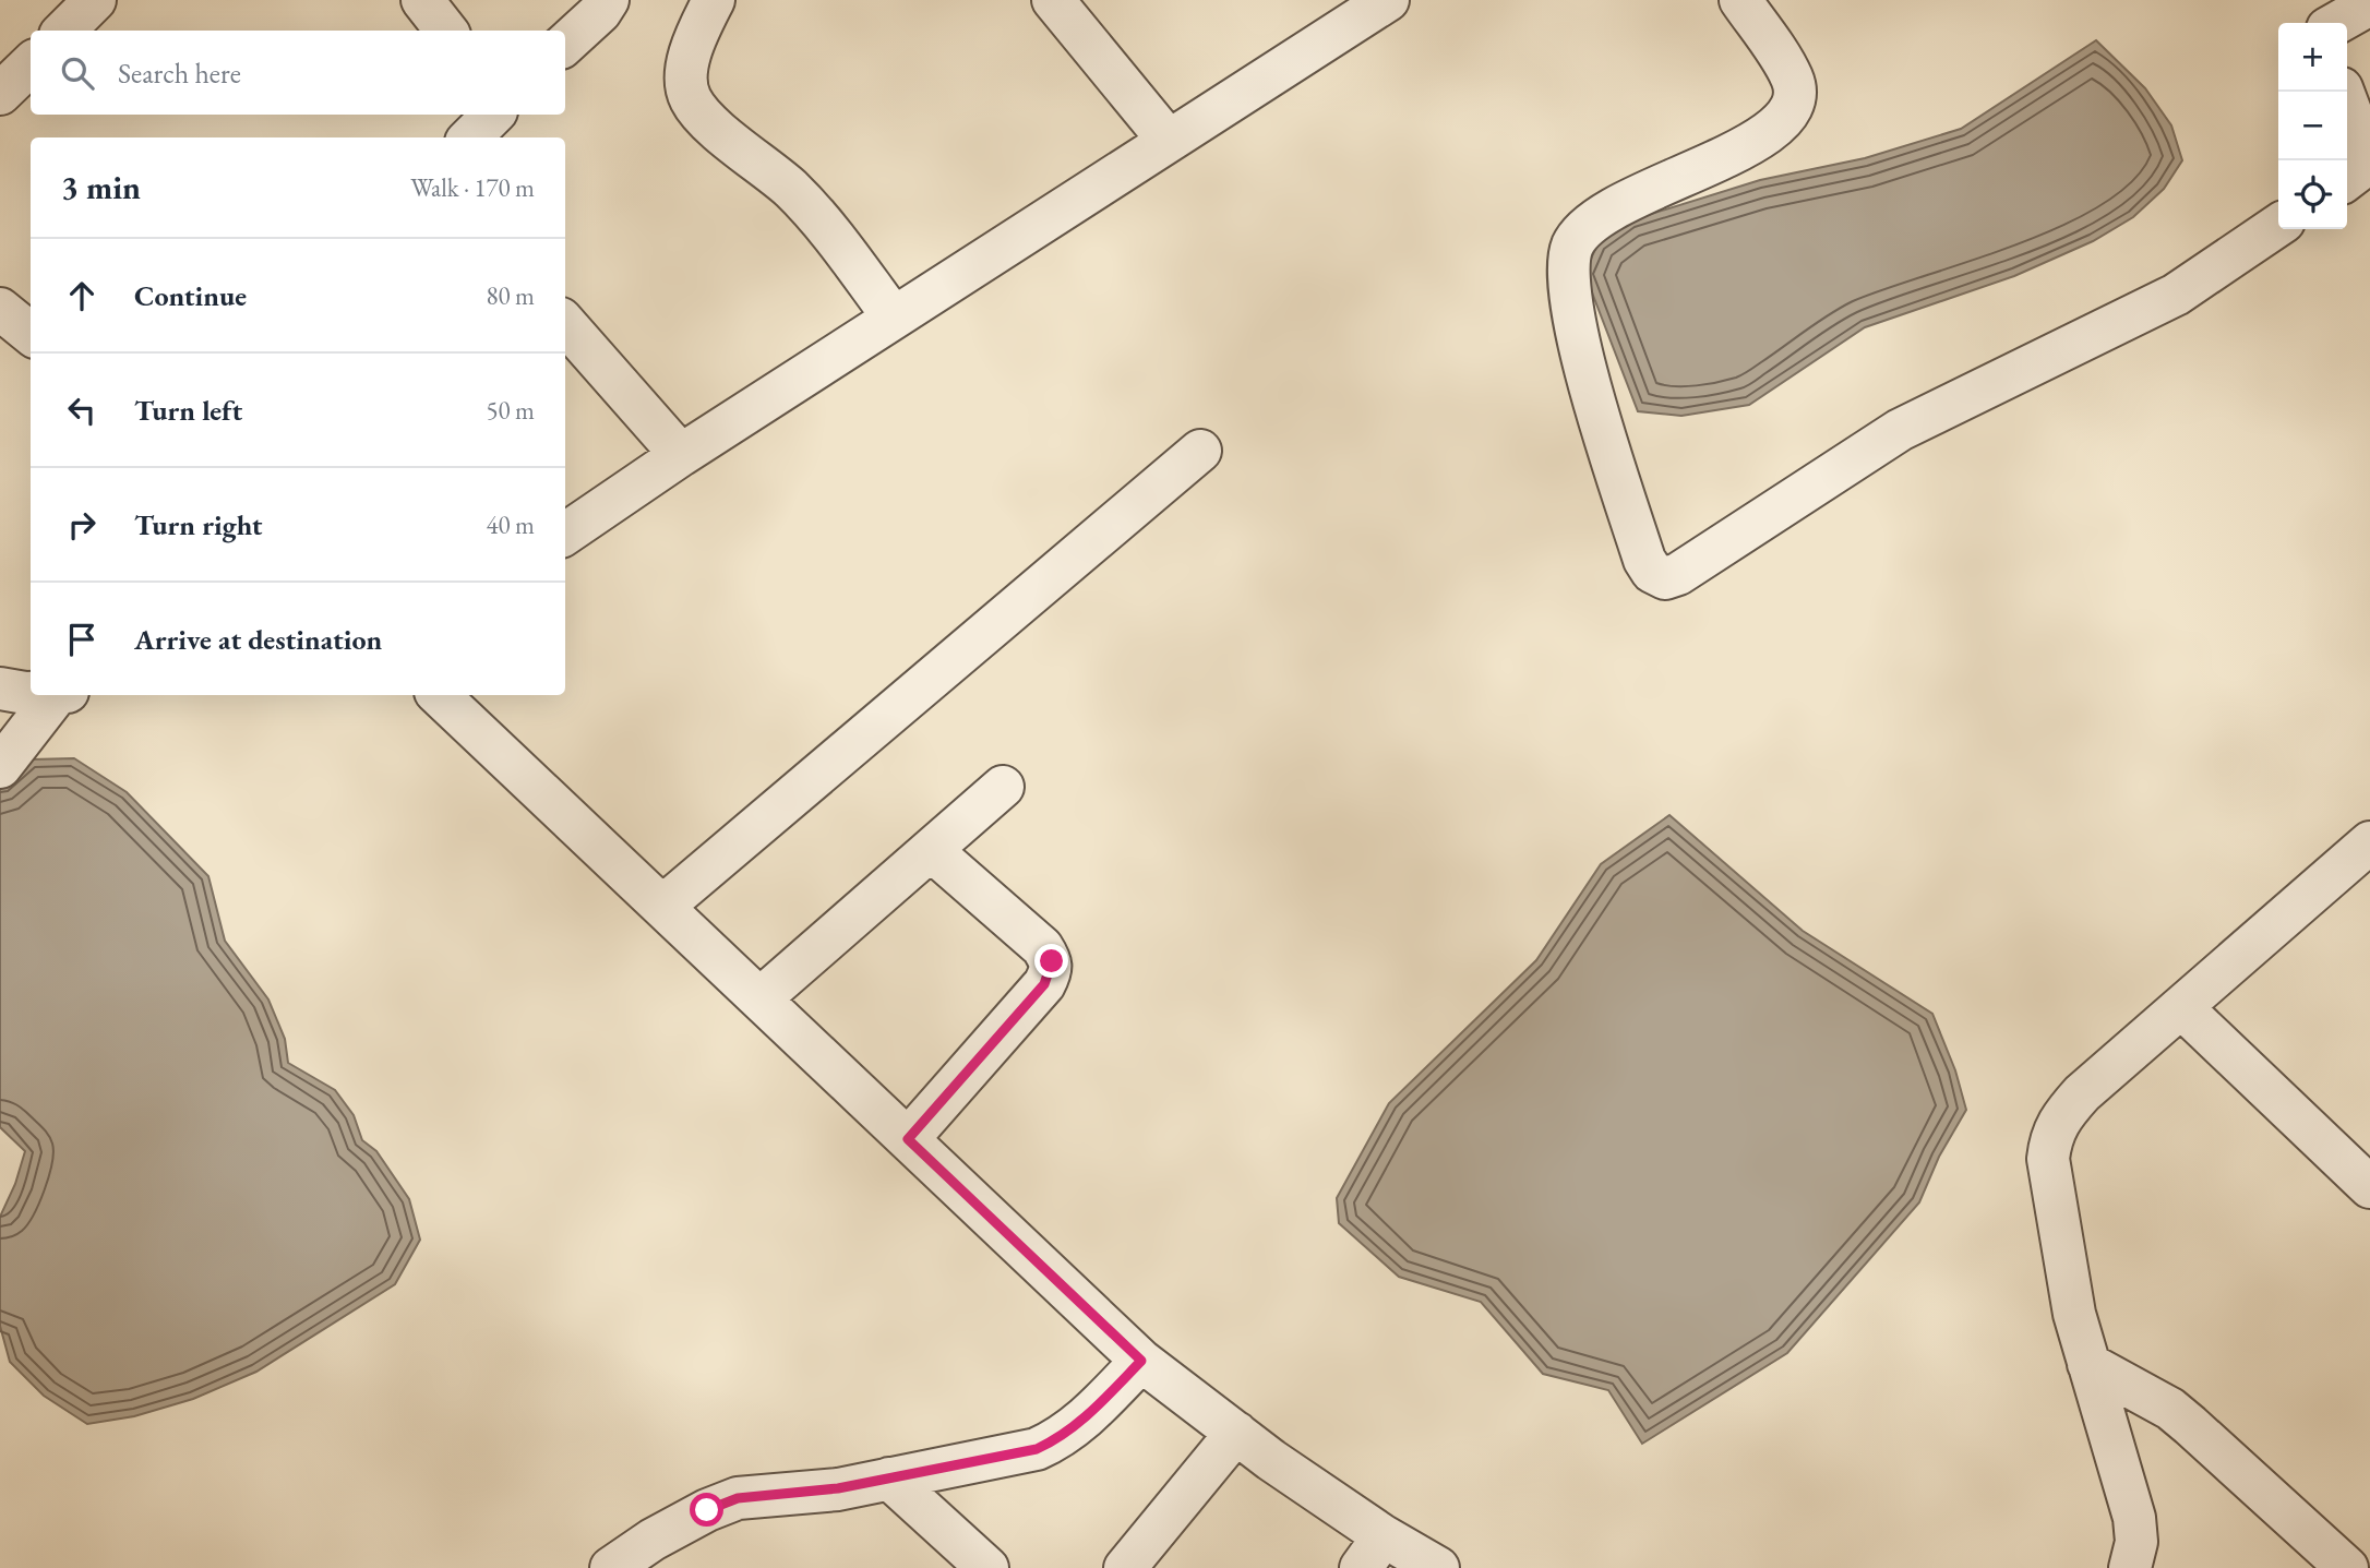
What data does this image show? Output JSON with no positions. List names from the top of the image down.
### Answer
{
  "page": {
    "map_buttons": ["+", "−"],
    "search": "Search here",
    "heading": ["3 min", "Walk · 170 m"],
    "list": [
      ["Continue", "80 m"],
      ["Turn left", "50 m"],
      ["Turn right", "40 m"],
      "Arrive at destination"
    ]
  }
}
